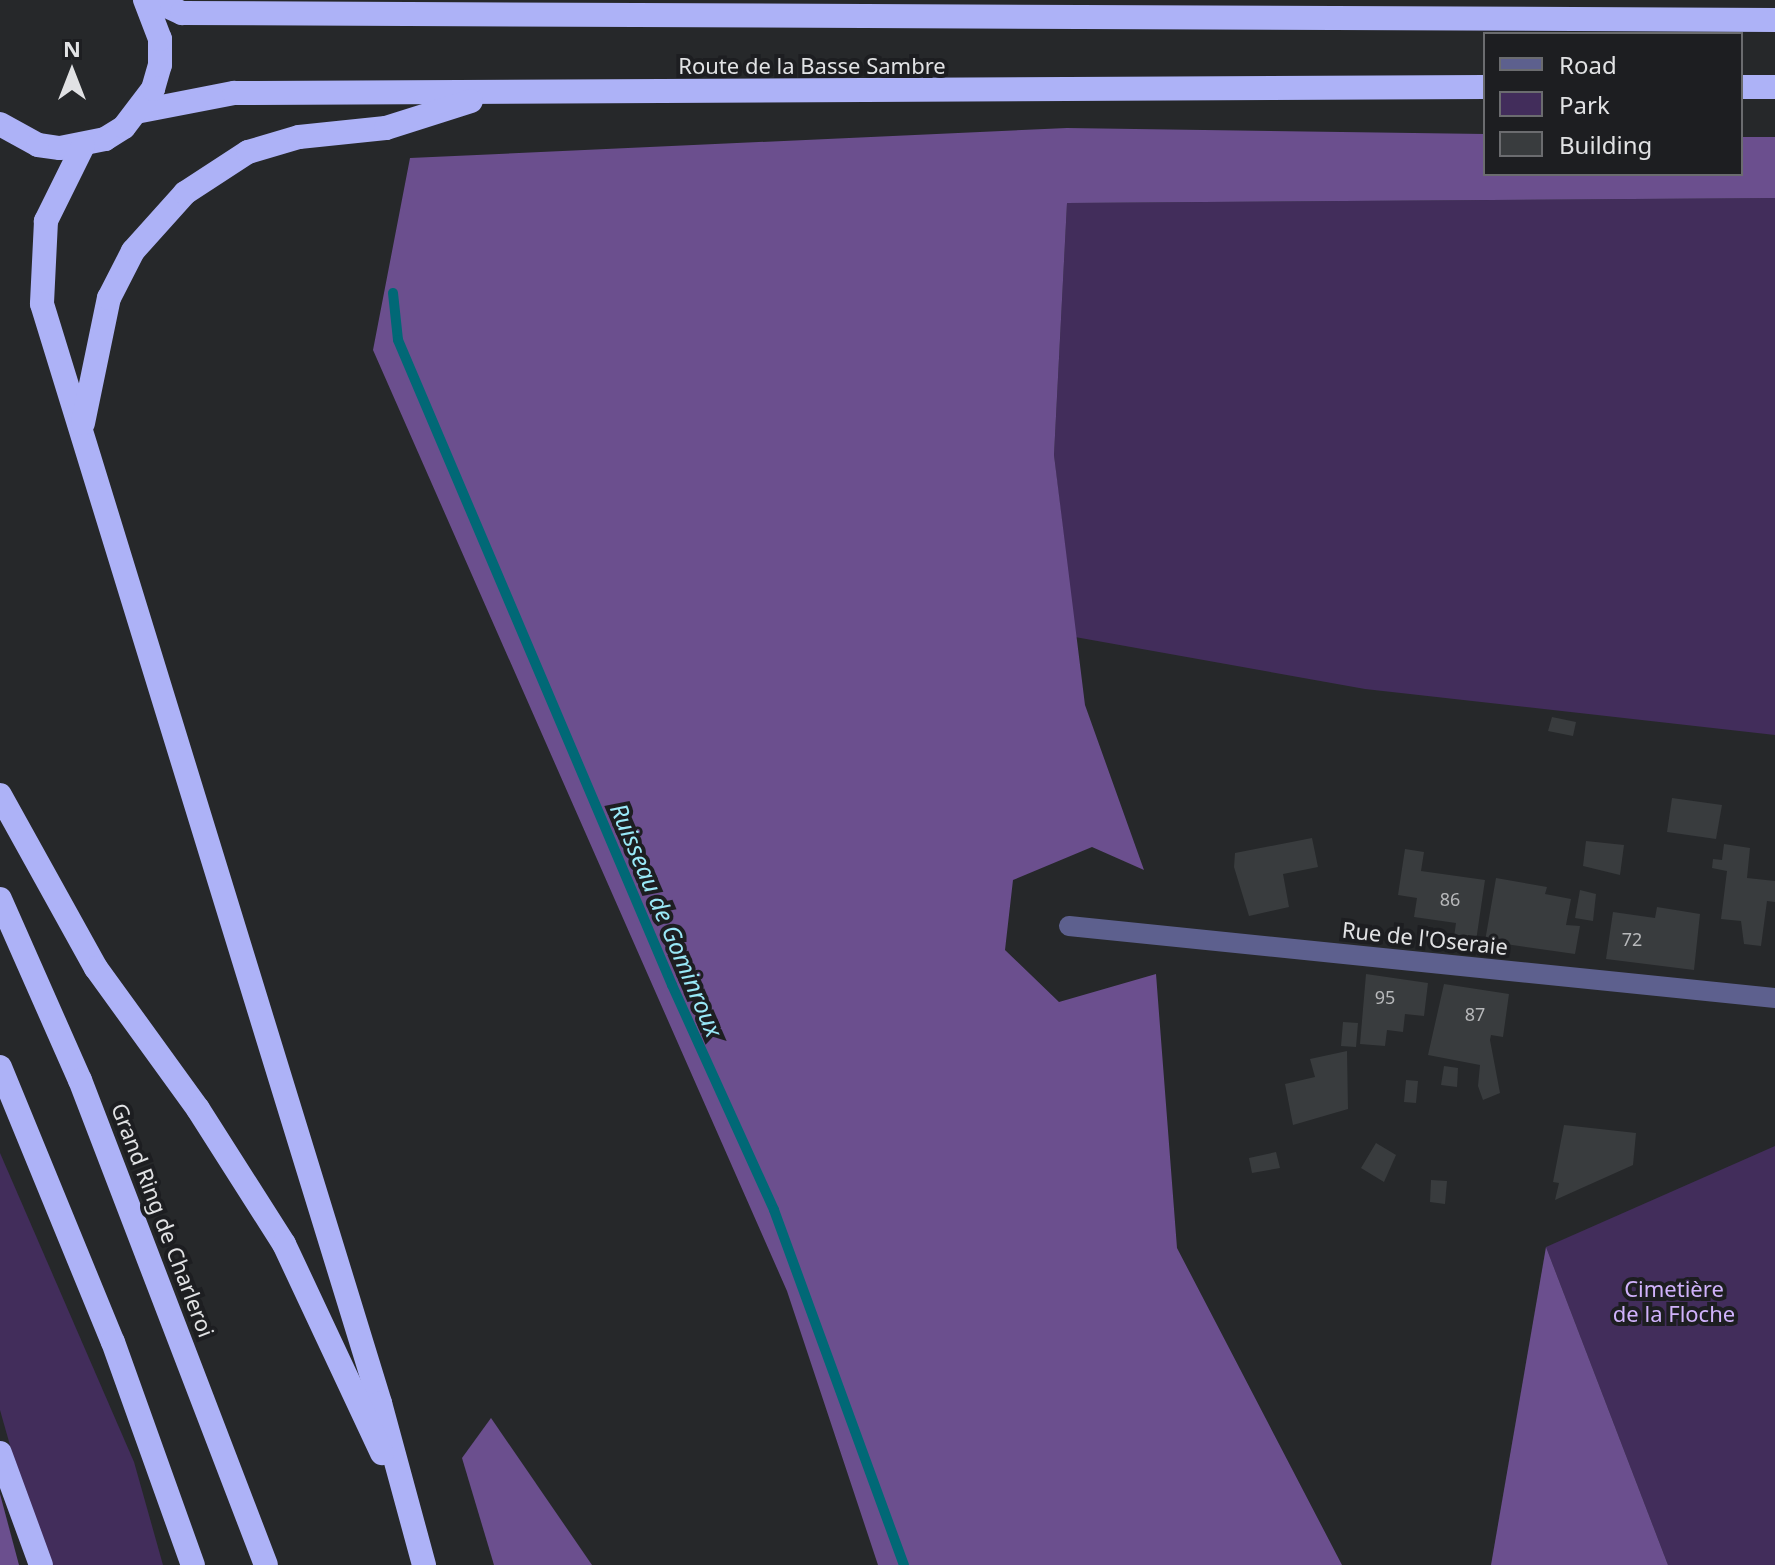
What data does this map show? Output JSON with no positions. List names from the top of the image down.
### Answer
{
  "streets": {
    "highway": ["Route de la Basse Sambre", "Grand Ring de Charleroi"],
    "street": ["Rue de l'Oseraie"]
  },
  "water": ["Ruisseau de Gominroux"],
  "parks": ["Cimetière de la Floche"],
  "house_numbers": [
    "86",
    "72",
    "95",
    "87"
  ],
  "legend": ["Road", "Park", "Building"],
  "north": "top"
}
